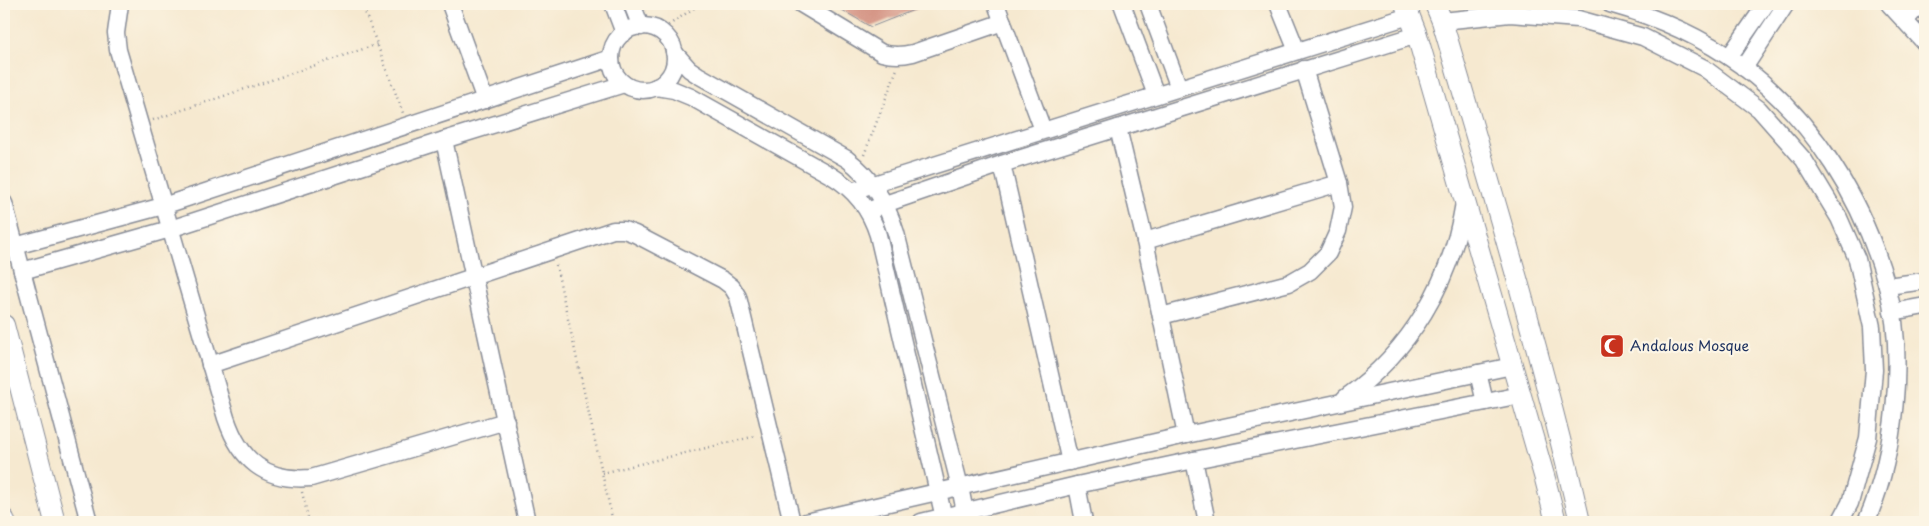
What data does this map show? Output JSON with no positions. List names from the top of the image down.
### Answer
{
  "places": {
    "mosque": ["Andalous Mosque"]
  }
}
